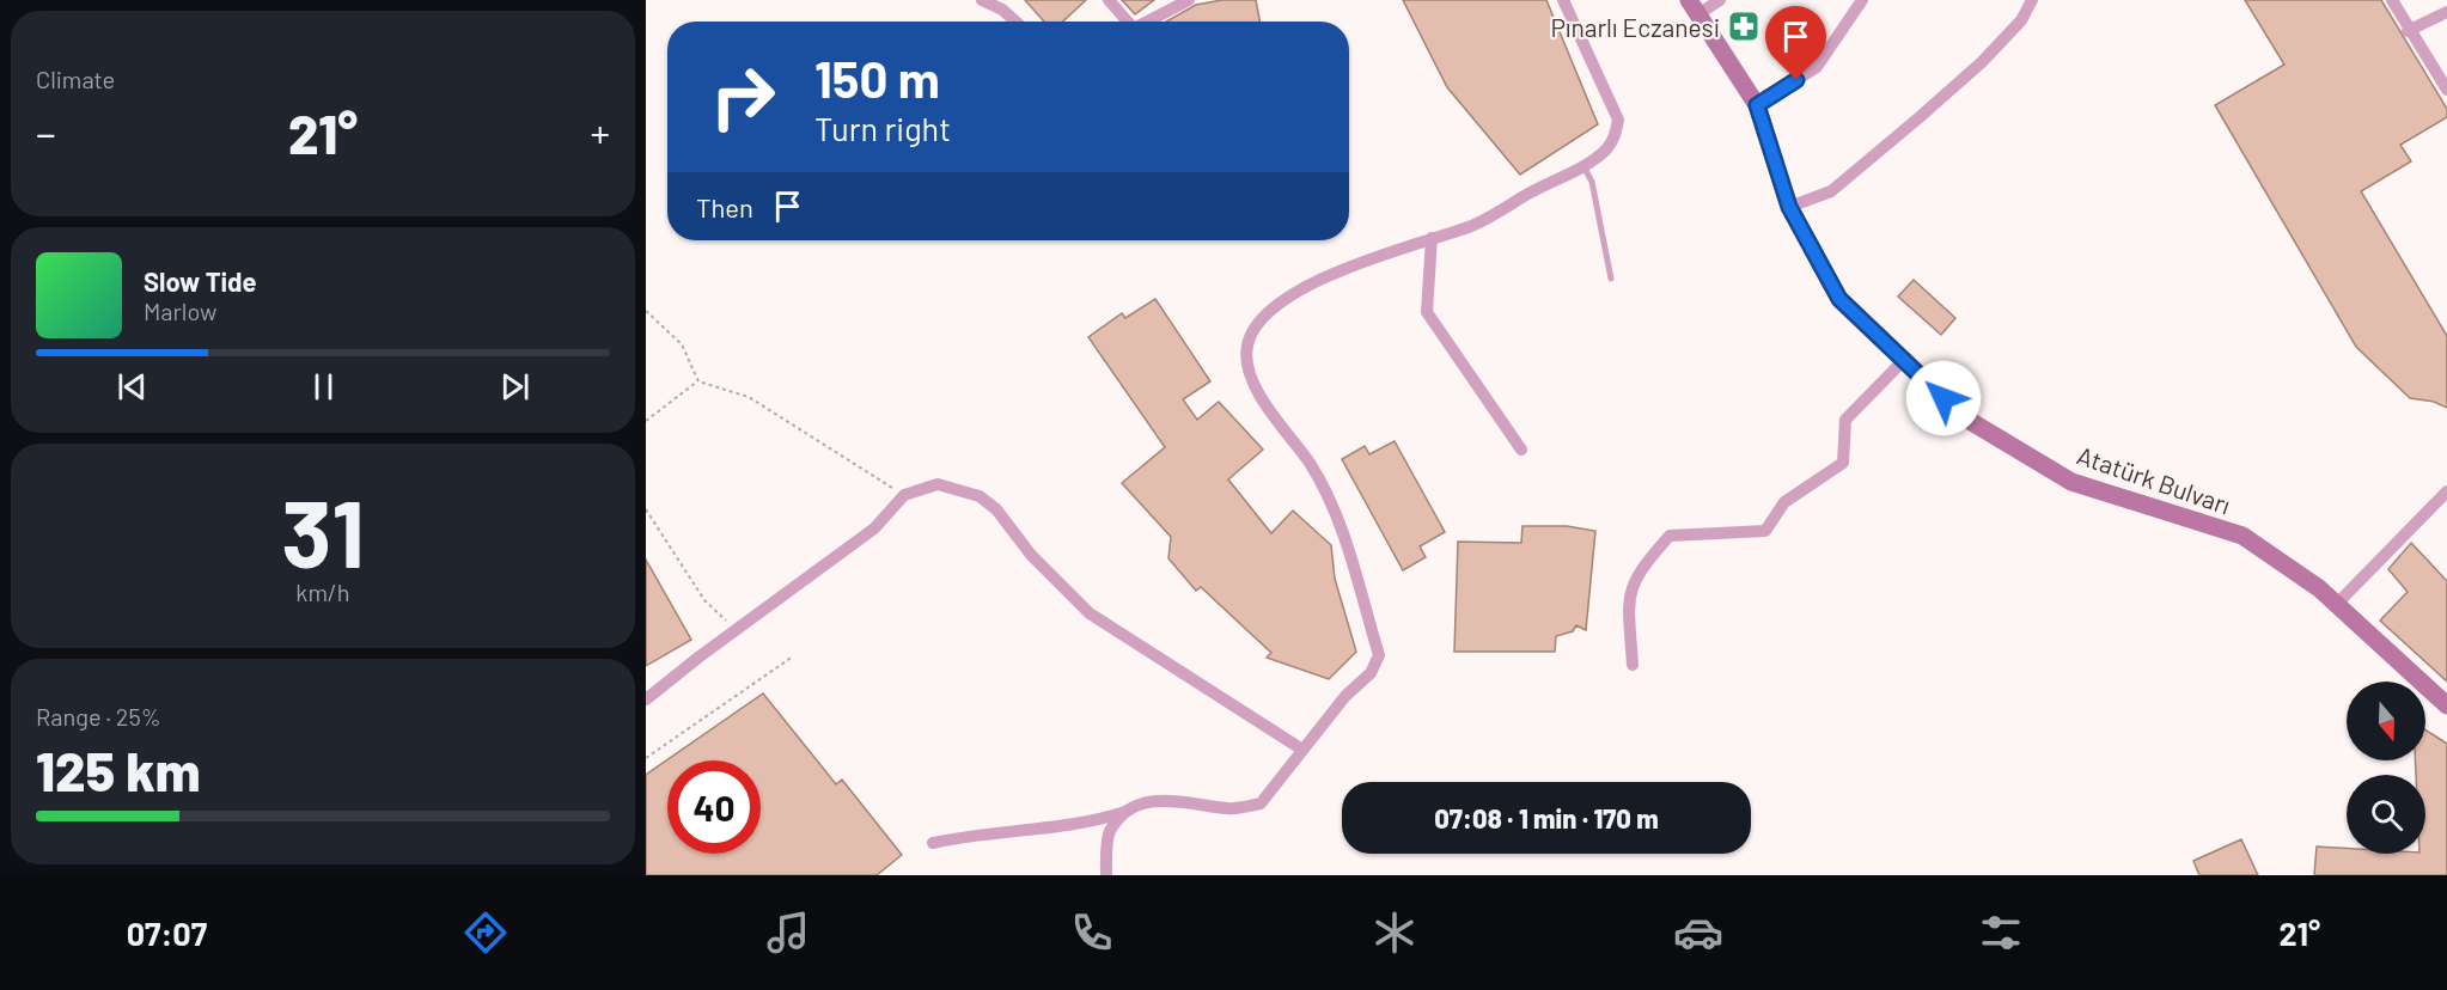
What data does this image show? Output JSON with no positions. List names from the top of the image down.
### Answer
{
  "streets": {
    "street": ["Atatürk Bulvarı"]
  },
  "places": {
    "pharmacy": ["Pınarlı Eczanesi"]
  },
  "north": "bottom",
  "page": {
    "tile": [
      "Climate",
      ["31", "km/h"],
      ["Range · 25%", "125 km"]
    ],
    "turn": ["150 m", "Turn right"],
    "heat": ["−", "21°", "+"],
    "then": "Then",
    "song": ["Slow Tide", "Marlow"],
    "limit": "40",
    "trip": "07:08 · 1 min · 170 m",
    "tabs": ["07:07", "21°"]
  }
}
